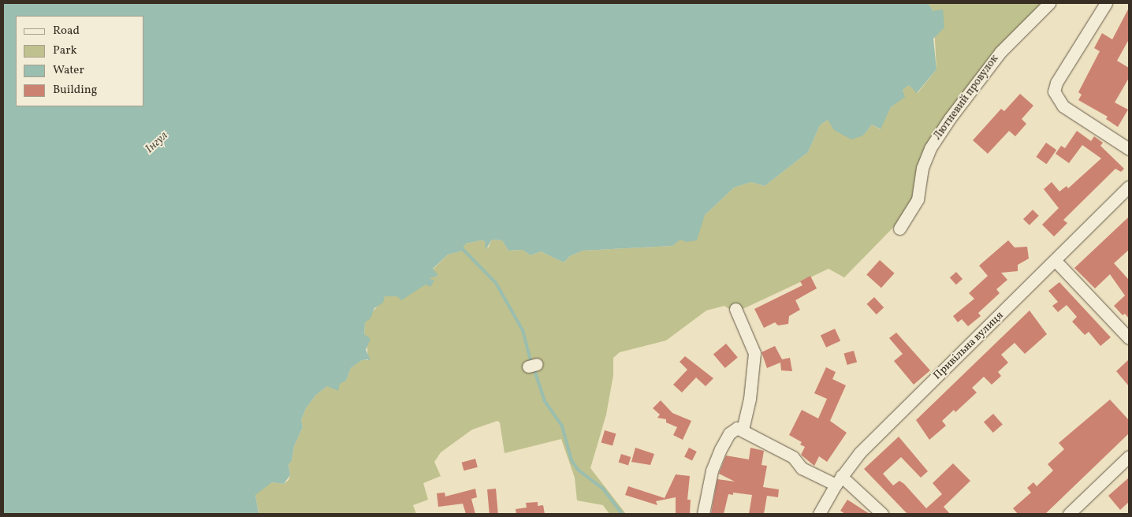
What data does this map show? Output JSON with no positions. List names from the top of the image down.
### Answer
{
  "streets": {
    "street": ["Лютневий провулок", "Привільна вулиця"]
  },
  "water": ["Інгул"],
  "legend": [
    "Road",
    "Park",
    "Water",
    "Building"
  ]
}
